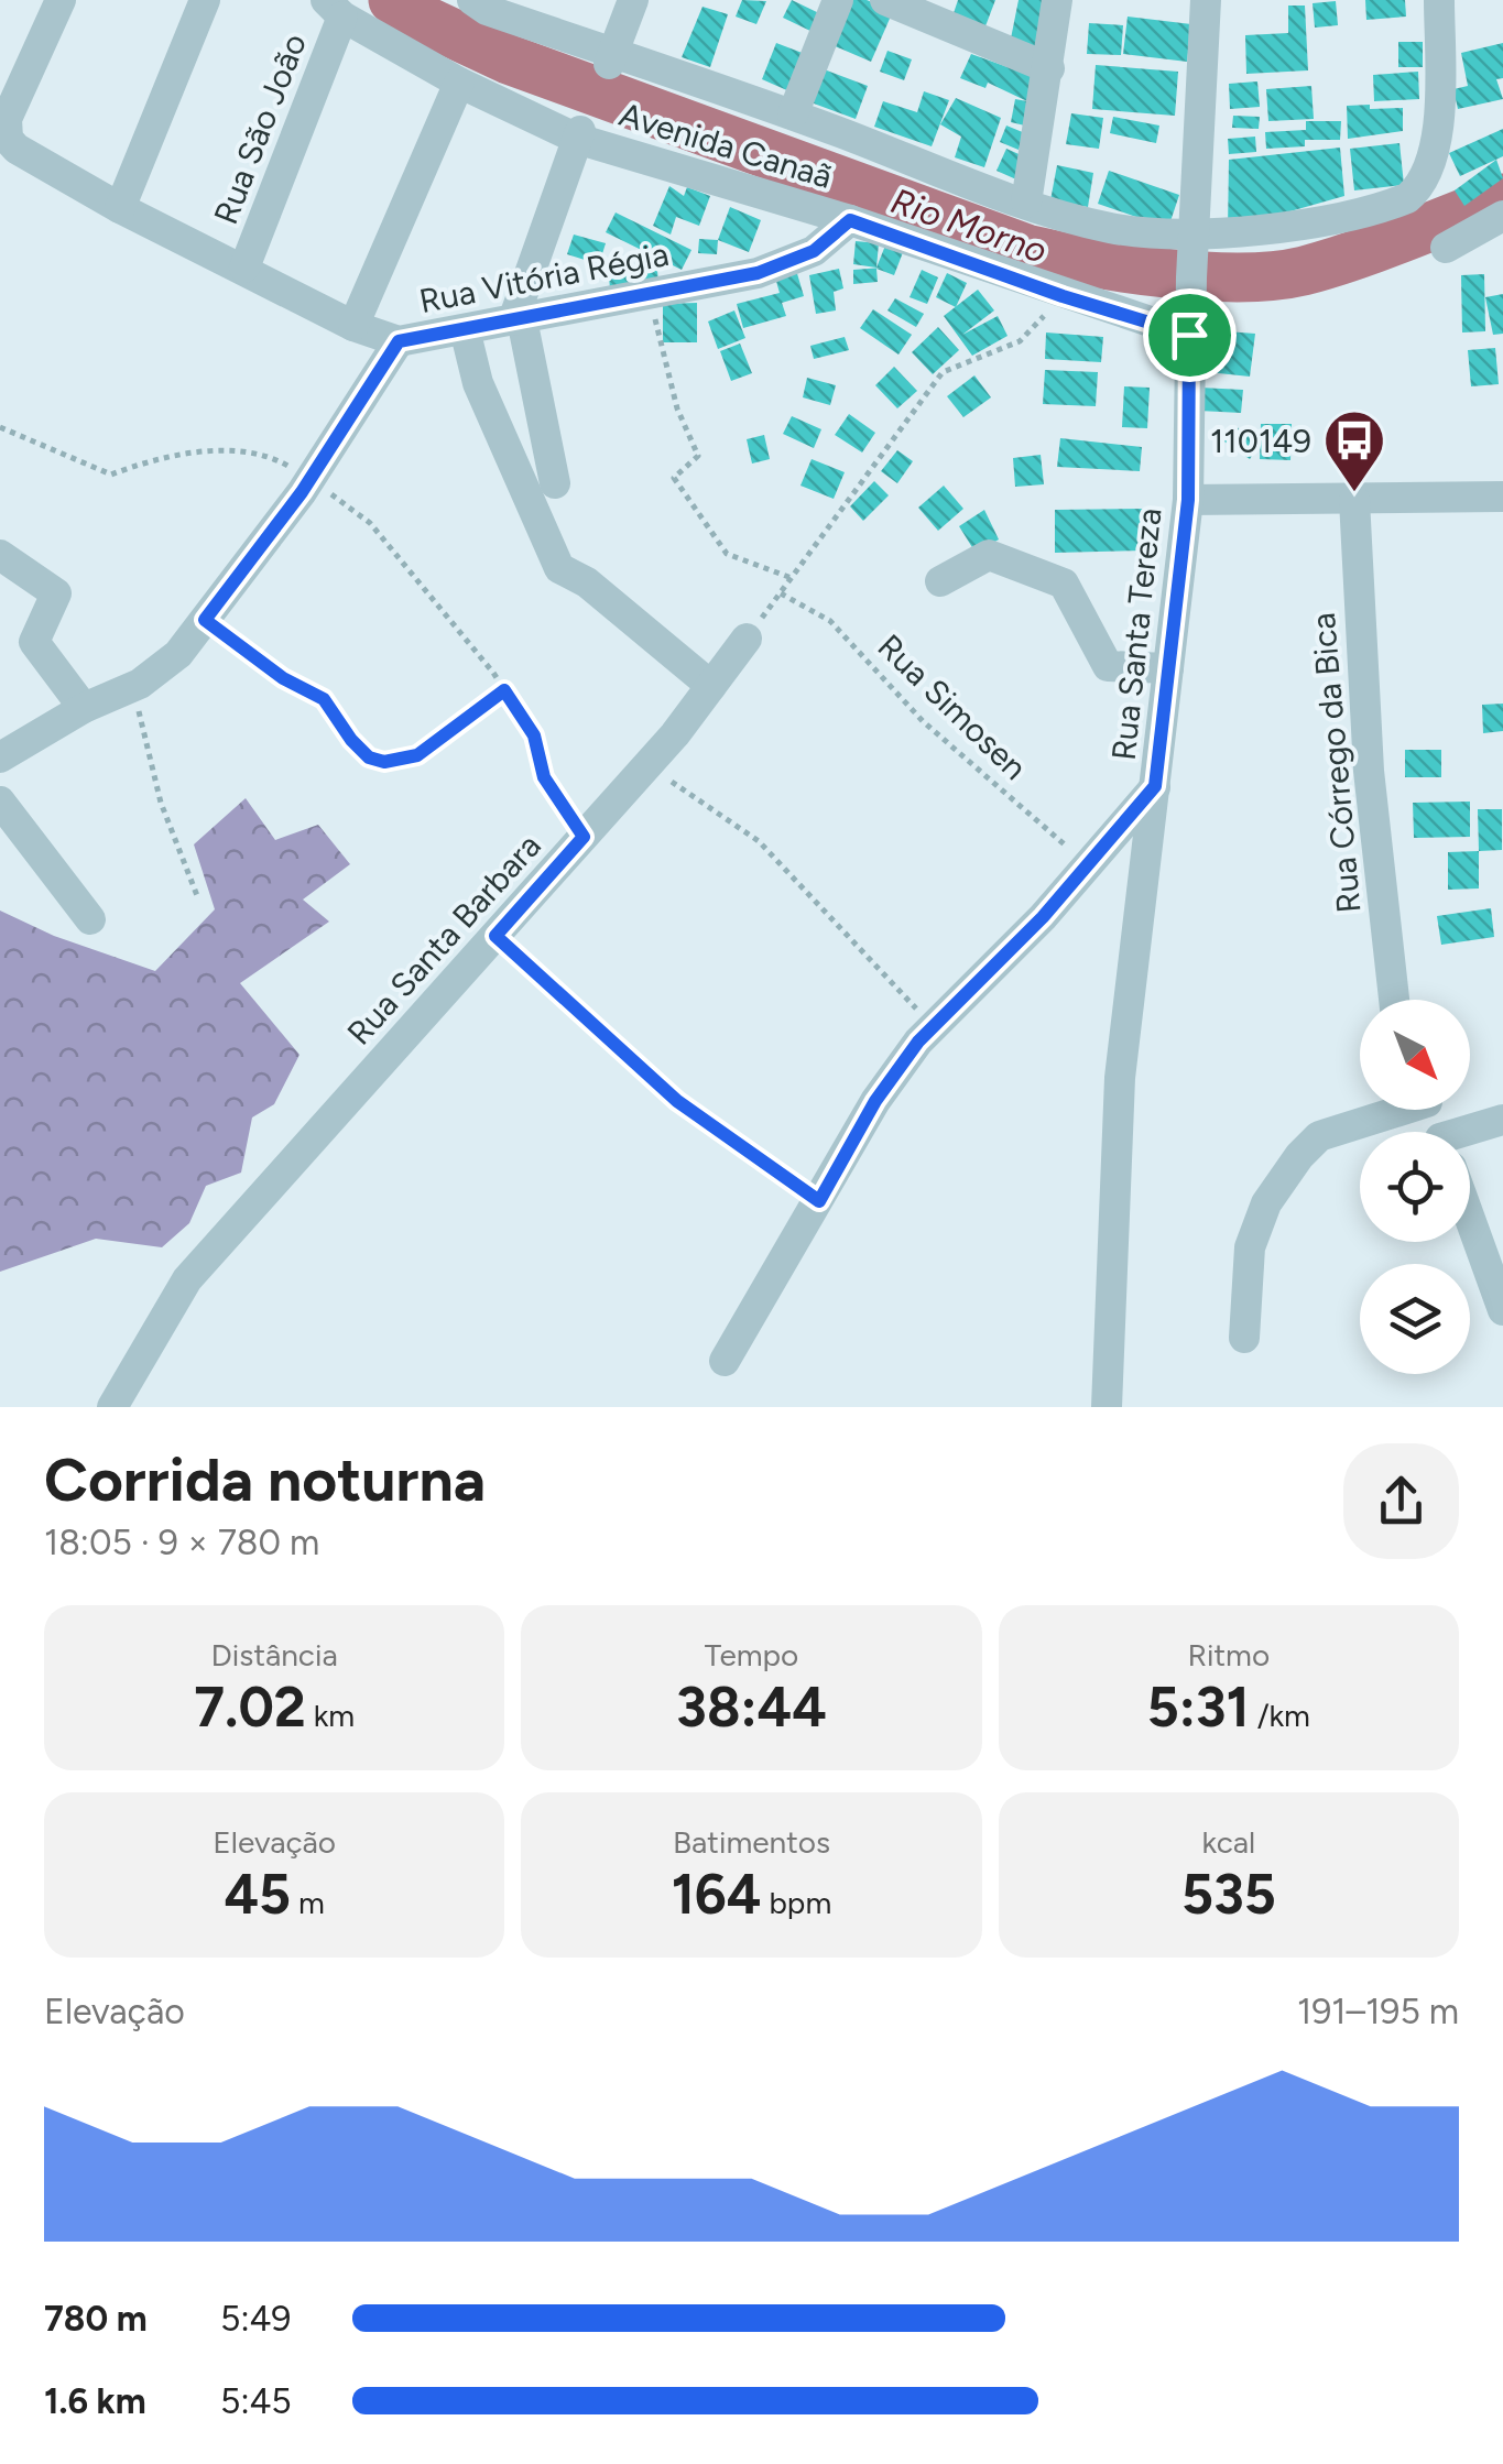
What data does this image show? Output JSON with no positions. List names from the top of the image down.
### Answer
{
  "streets": {
    "street": [
      "Rua São João",
      "Avenida Canaã",
      "Rua Vitória Régia",
      "Rua Santa Tereza",
      "Rua Córrego da Bica",
      "Rua Santa Barbara"
    ],
    "path": ["Rua Simosen"]
  },
  "crossings": [
    ["Rua São João", "Avenida Canaã"],
    ["Rua São João", "Rua Vitória Régia"],
    ["Avenida Canaã", "Rua Vitória Régia"],
    ["Avenida Canaã", "Rua Santa Tereza"]
  ],
  "water": ["Rio Morno"],
  "places": {
    "bus stop": ["110149"]
  },
  "north": "bottom right",
  "page": {
    "heading": ["Corrida noturna", "18:05 · 9 × 780 m"],
    "stats": [
      ["Distância", "7.02 km"],
      ["Tempo", "38:44"],
      ["Ritmo", "5:31 /km"],
      ["Elevação", "45 m"],
      ["Batimentos", "164 bpm"],
      ["kcal", "535"]
    ],
    "chart": ["Elevação", "191–195 m"],
    "list": [
      {
        "name": "780 m",
        "note": "5:49"
      },
      {
        "name": "1.6 km",
        "note": "5:45"
      }
    ]
  }
}
